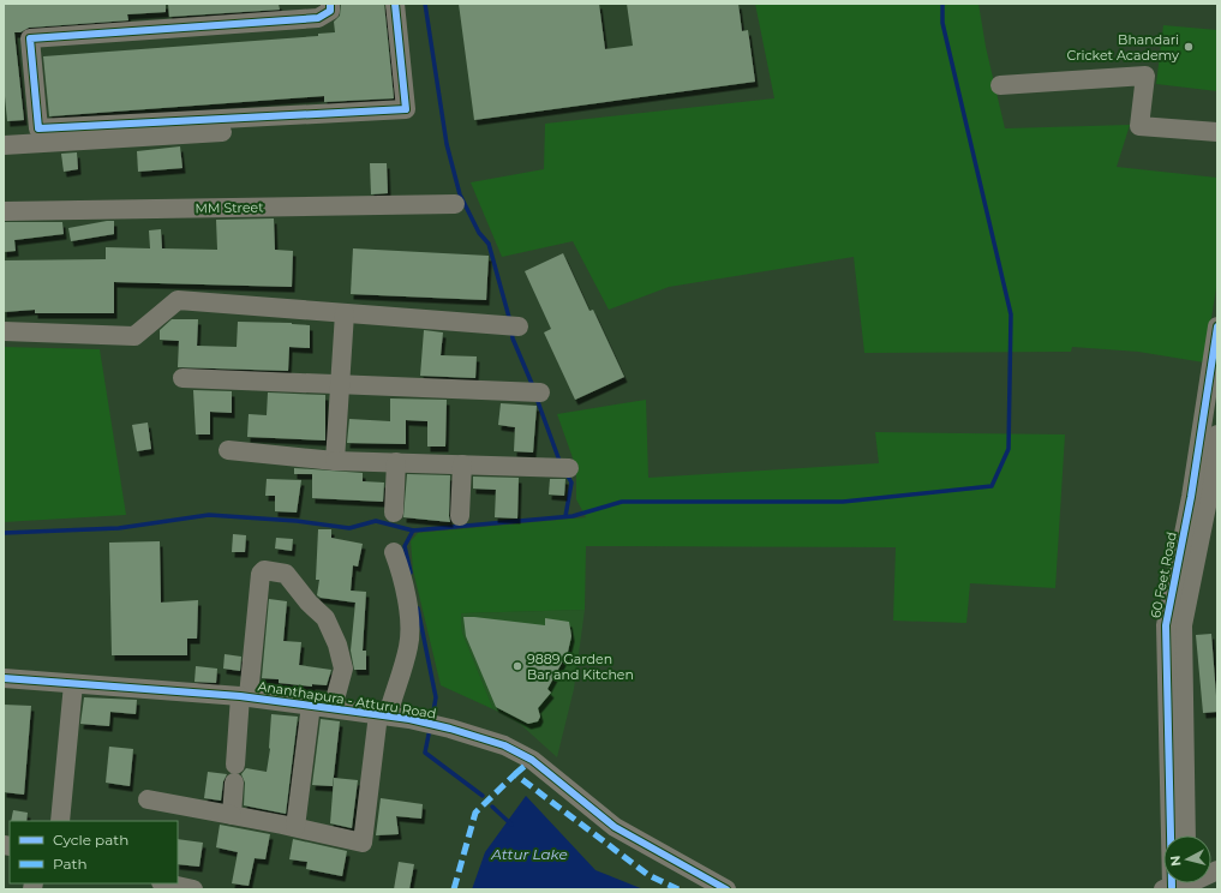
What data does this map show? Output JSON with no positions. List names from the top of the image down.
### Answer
{
  "streets": {
    "street": ["MM Street", "60 Feet Road", "Ananthapura - Atturu Road"]
  },
  "water": ["Attur Lake"],
  "places": ["Bhandari Cricket Academy", "9889 Garden Bar and Kitchen"],
  "legend": ["Cycle path", "Path"],
  "north": "left"
}
